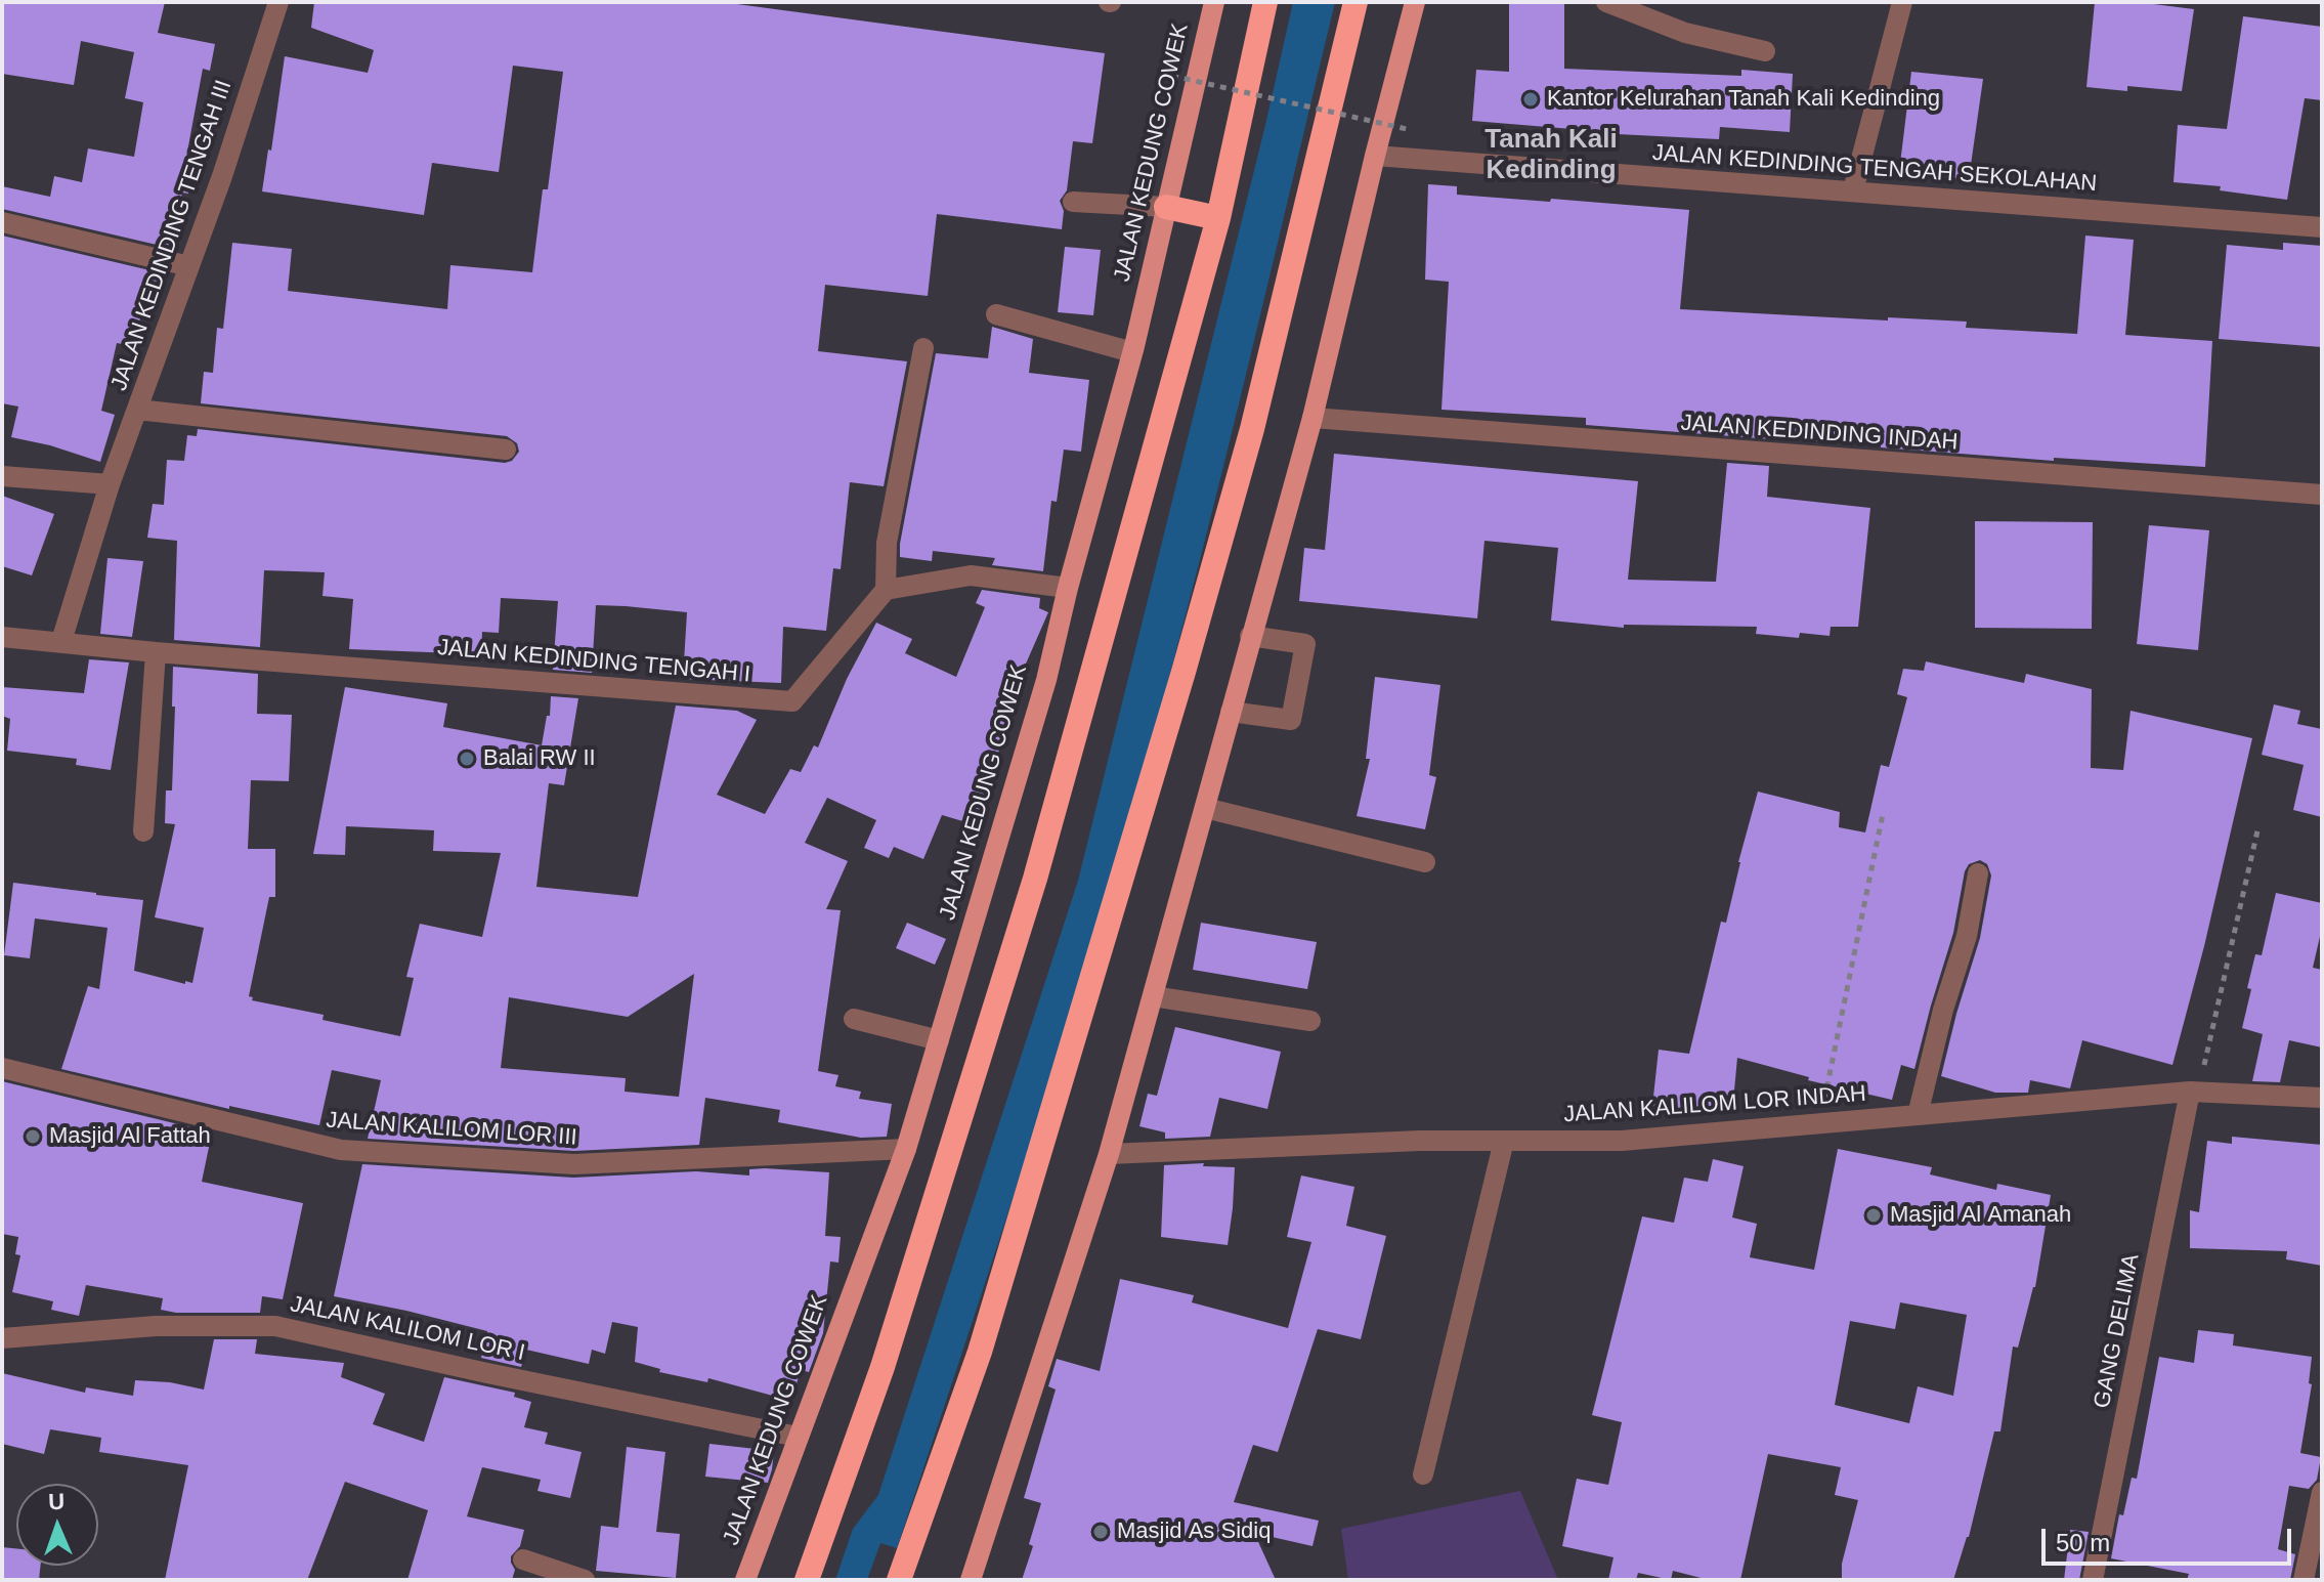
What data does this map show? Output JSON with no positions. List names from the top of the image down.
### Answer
{
  "streets": {
    "main road": ["JALAN KEDUNG COWEK"],
    "street": [
      "JALAN KEDINDING TENGAH SEKOLAHAN",
      "JALAN KEDINDING TENGAH III",
      "JALAN KEDINDING INDAH",
      "JALAN KEDINDING TENGAH I",
      "JALAN KALILOM LOR INDAH",
      "JALAN KALILOM LOR III",
      "JALAN KALILOM LOR I",
      "GANG DELIMA"
    ]
  },
  "crossings": [
    ["JALAN KEDUNG COWEK", "JALAN KALILOM LOR III"],
    ["JALAN KEDUNG COWEK", "JALAN KALILOM LOR I"],
    ["JALAN KEDINDING TENGAH III", "JALAN KEDINDING TENGAH I"],
    ["JALAN KALILOM LOR INDAH", "GANG DELIMA"]
  ],
  "districts": ["Tanah Kali Kedinding"],
  "places": [
    "Kantor Kelurahan Tanah Kali Kedinding",
    "Balai RW II",
    "Masjid Al Fattah",
    "Masjid Al Amanah",
    "Masjid As Sidiq"
  ],
  "scale_bar": "50 m",
  "north": "top"
}
